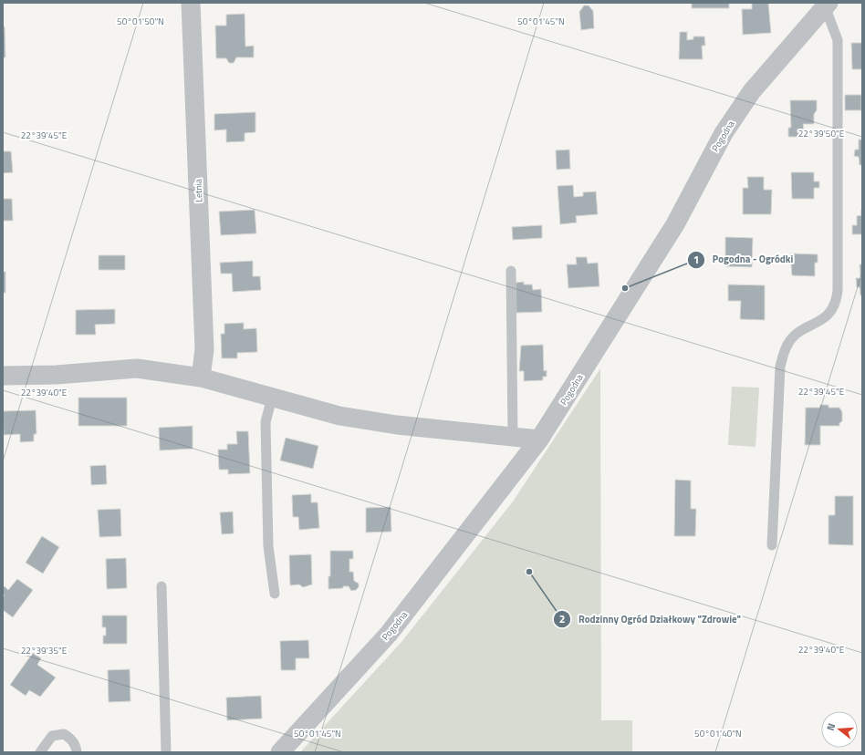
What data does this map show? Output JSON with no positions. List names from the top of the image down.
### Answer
{
  "streets": {
    "street": ["Pogodna", "Letnia"]
  },
  "places": ["Pogodna - Ogródki", "Rodzinny Ogród Działkowy \"Zdrowie\""],
  "north": "left",
  "coordinates": [
    "50°01'50\"N",
    "50°01'45\"N",
    "22°39'50\"E",
    "22°39'45\"E",
    "22°39'40\"E",
    "22°39'35\"E",
    "50°01'40\"N"
  ]
}
